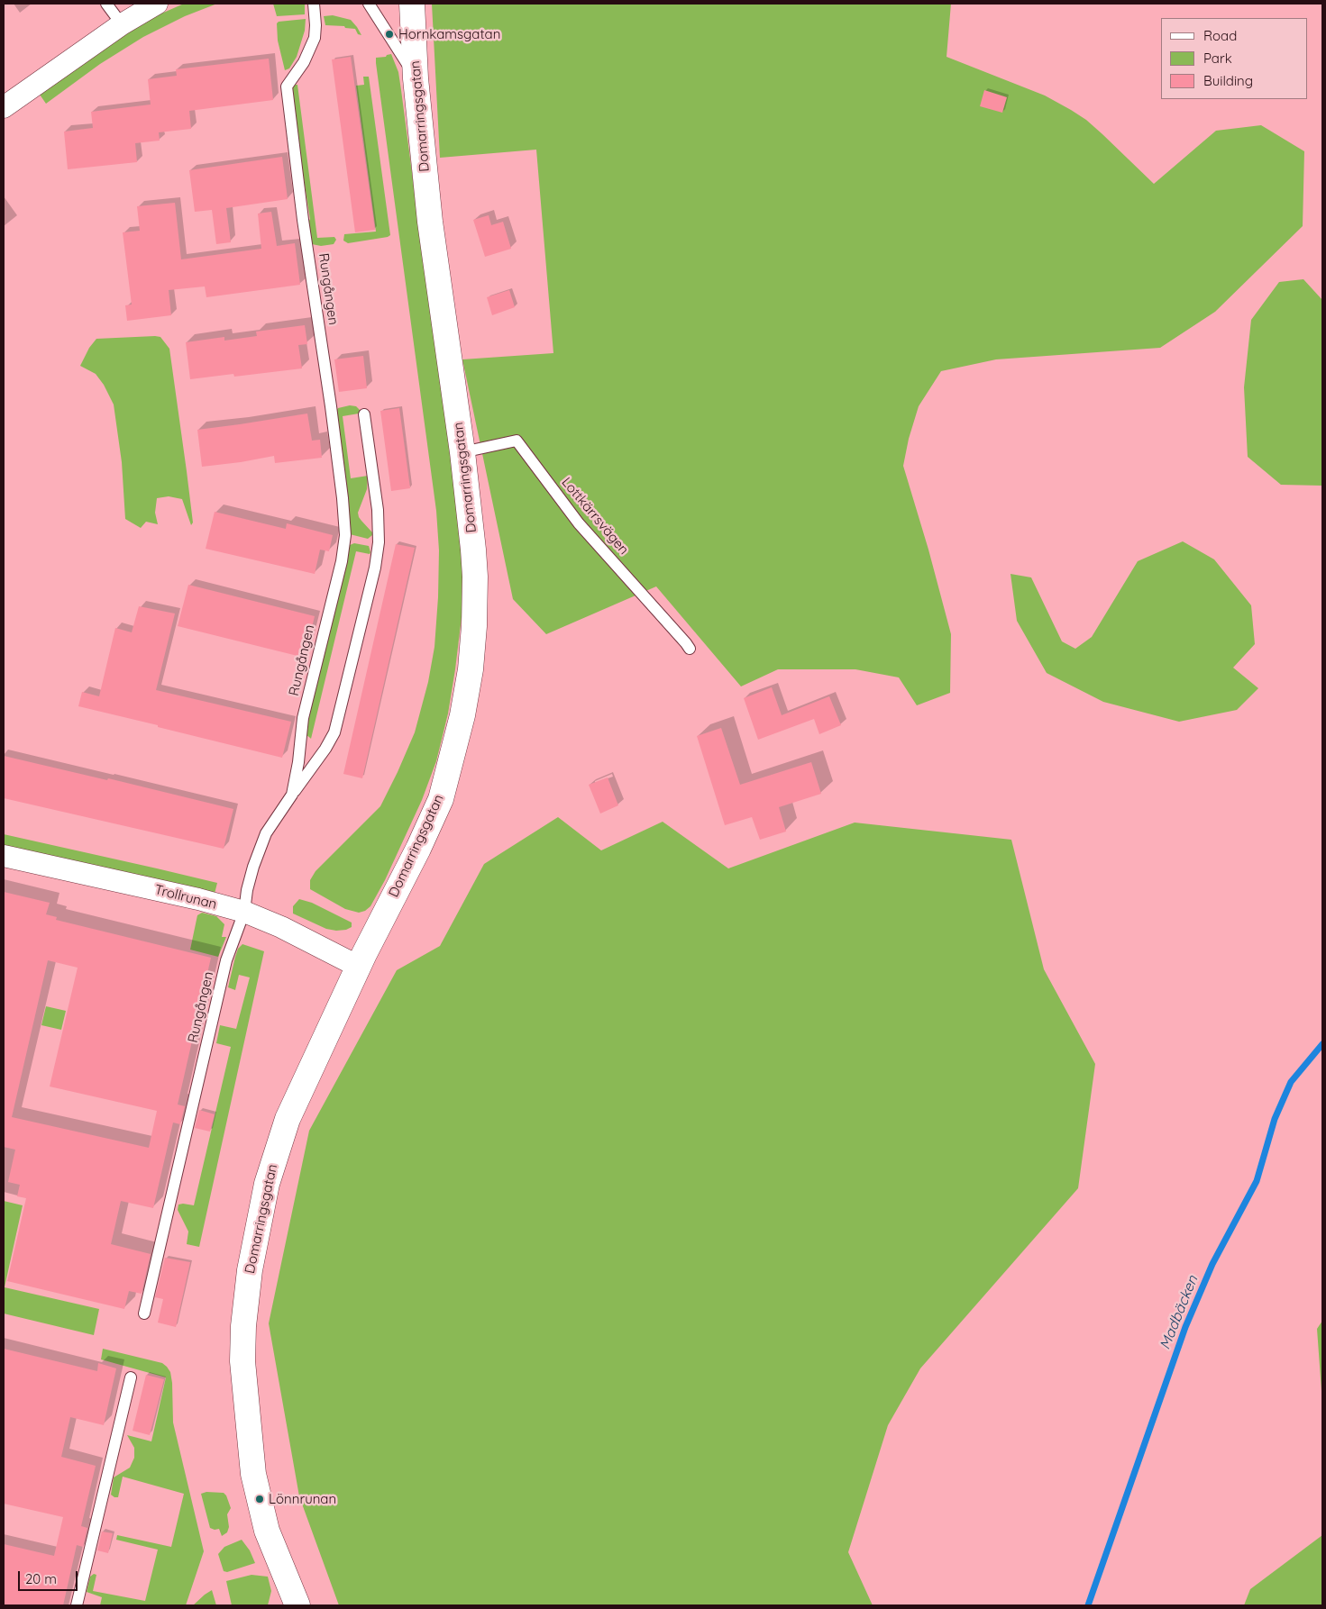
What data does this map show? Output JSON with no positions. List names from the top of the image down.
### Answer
{
  "streets": {
    "street": ["Domarringsgatan", "Trollrunan"],
    "lane": ["Rungången", "Lottkärrsvägen"]
  },
  "crossings": [
    ["Domarringsgatan", "Lottkärrsvägen"],
    ["Domarringsgatan", "Trollrunan"],
    ["Rungången", "Trollrunan"]
  ],
  "water": ["Madbäcken"],
  "places": ["Hornkamsgatan", "Lönnrunan"],
  "legend": ["Road", "Park", "Building"],
  "scale_bar": "20 m"
}
